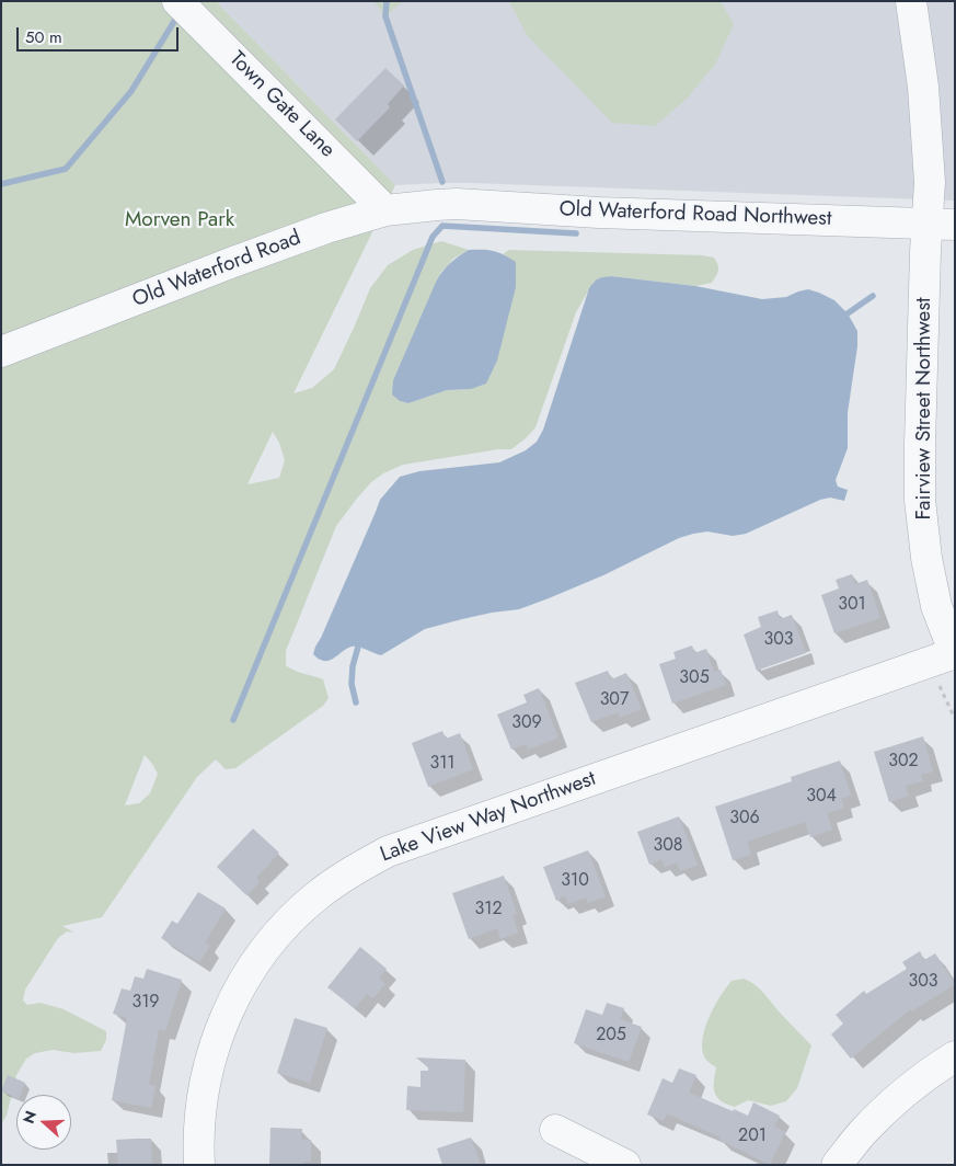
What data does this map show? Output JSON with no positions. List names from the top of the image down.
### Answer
{
  "streets": {
    "street": [
      "Town Gate Lane",
      "Old Waterford Road Northwest",
      "Old Waterford Road",
      "Fairview Street Northwest",
      "Lake View Way Northwest"
    ]
  },
  "crossings": [
    ["Town Gate Lane", "Old Waterford Road"],
    ["Old Waterford Road Northwest", "Old Waterford Road"],
    ["Old Waterford Road Northwest", "Fairview Street Northwest"],
    ["Fairview Street Northwest", "Lake View Way Northwest"]
  ],
  "parks": ["Morven Park"],
  "house_numbers": [
    "301",
    "303",
    "305",
    "307",
    "309",
    "302",
    "311",
    "304",
    "306",
    "308",
    "310",
    "312",
    "303",
    "319",
    "205",
    "201"
  ],
  "scale_bar": "50 m",
  "north": "left"
}
